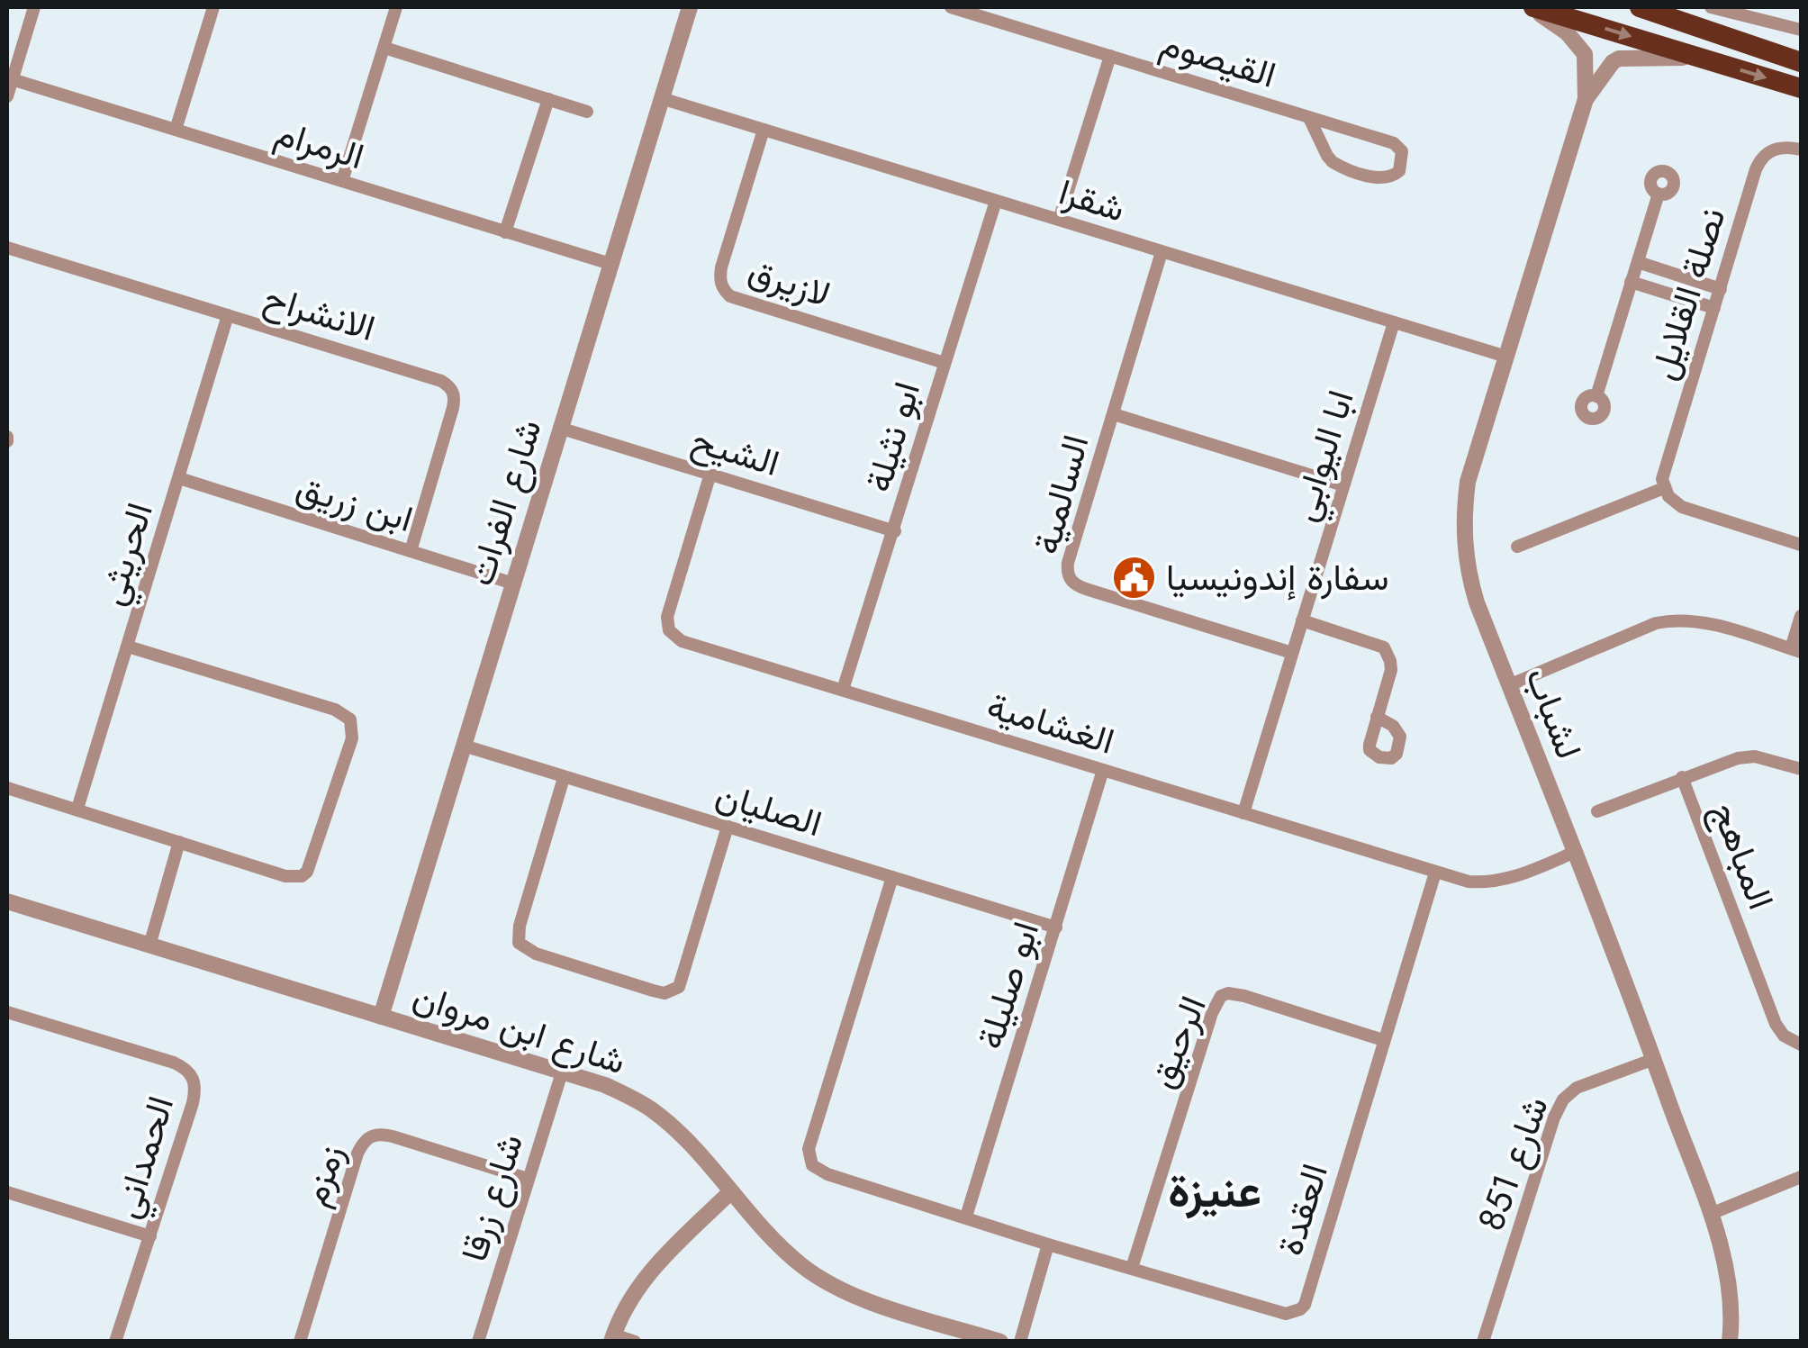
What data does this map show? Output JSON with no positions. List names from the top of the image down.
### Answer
{
  "streets": {
    "street": [
      "القيصوم",
      "الرمرام",
      "شقرا",
      "لازيرق",
      "نصلة القلايل",
      "الانشراح",
      "ابو نثيلة",
      "الشيح",
      "ابا اليوابي",
      "السالمية",
      "ابن زريق",
      "شارع الفرات",
      "الحريثي",
      "لشباب",
      "الغشامية",
      "الصليان",
      "المباهج",
      "ابو صليلة",
      "شارع ابن مروان",
      "الرحيق",
      "الحمداني",
      "شارع 851",
      "زمزم",
      "شارع زرقا",
      "العقدة"
    ]
  },
  "crossings": [
    ["القيصوم", "شقرا"],
    ["الرمرام", "شارع الفرات"],
    ["شقرا", "لازيرق"],
    ["شقرا", "ابو نثيلة"],
    ["شقرا", "ابا اليوابي"],
    ["شقرا", "السالمية"],
    ["شقرا", "شارع الفرات"],
    ["شقرا", "لشباب"],
    ["لازيرق", "ابو نثيلة"],
    ["الانشراح", "ابن زريق"],
    ["الانشراح", "الحريثي"],
    ["ابو نثيلة", "الشيح"],
    ["ابو نثيلة", "الغشامية"],
    ["الشيح", "شارع الفرات"],
    ["الشيح", "الغشامية"],
    ["ابا اليوابي", "السالمية"],
    ["ابا اليوابي", "الغشامية"],
    ["ابن زريق", "شارع الفرات"],
    ["ابن زريق", "الحريثي"],
    ["شارع الفرات", "الصليان"],
    ["شارع الفرات", "شارع ابن مروان"],
    ["لشباب", "الغشامية"],
    ["لشباب", "شارع 851"],
    ["الغشامية", "ابو صليلة"],
    ["الغشامية", "العقدة"],
    ["الصليان", "ابو صليلة"],
    ["الصليان", "العقدة"],
    ["ابو صليلة", "العقدة"],
    ["شارع ابن مروان", "شارع زرقا"],
    ["الرحيق", "العقدة"],
    ["زمزم", "شارع زرقا"]
  ],
  "districts": ["عنيزة"],
  "places": {
    "public building": ["سفارة إندونيسيا"]
  }
}
